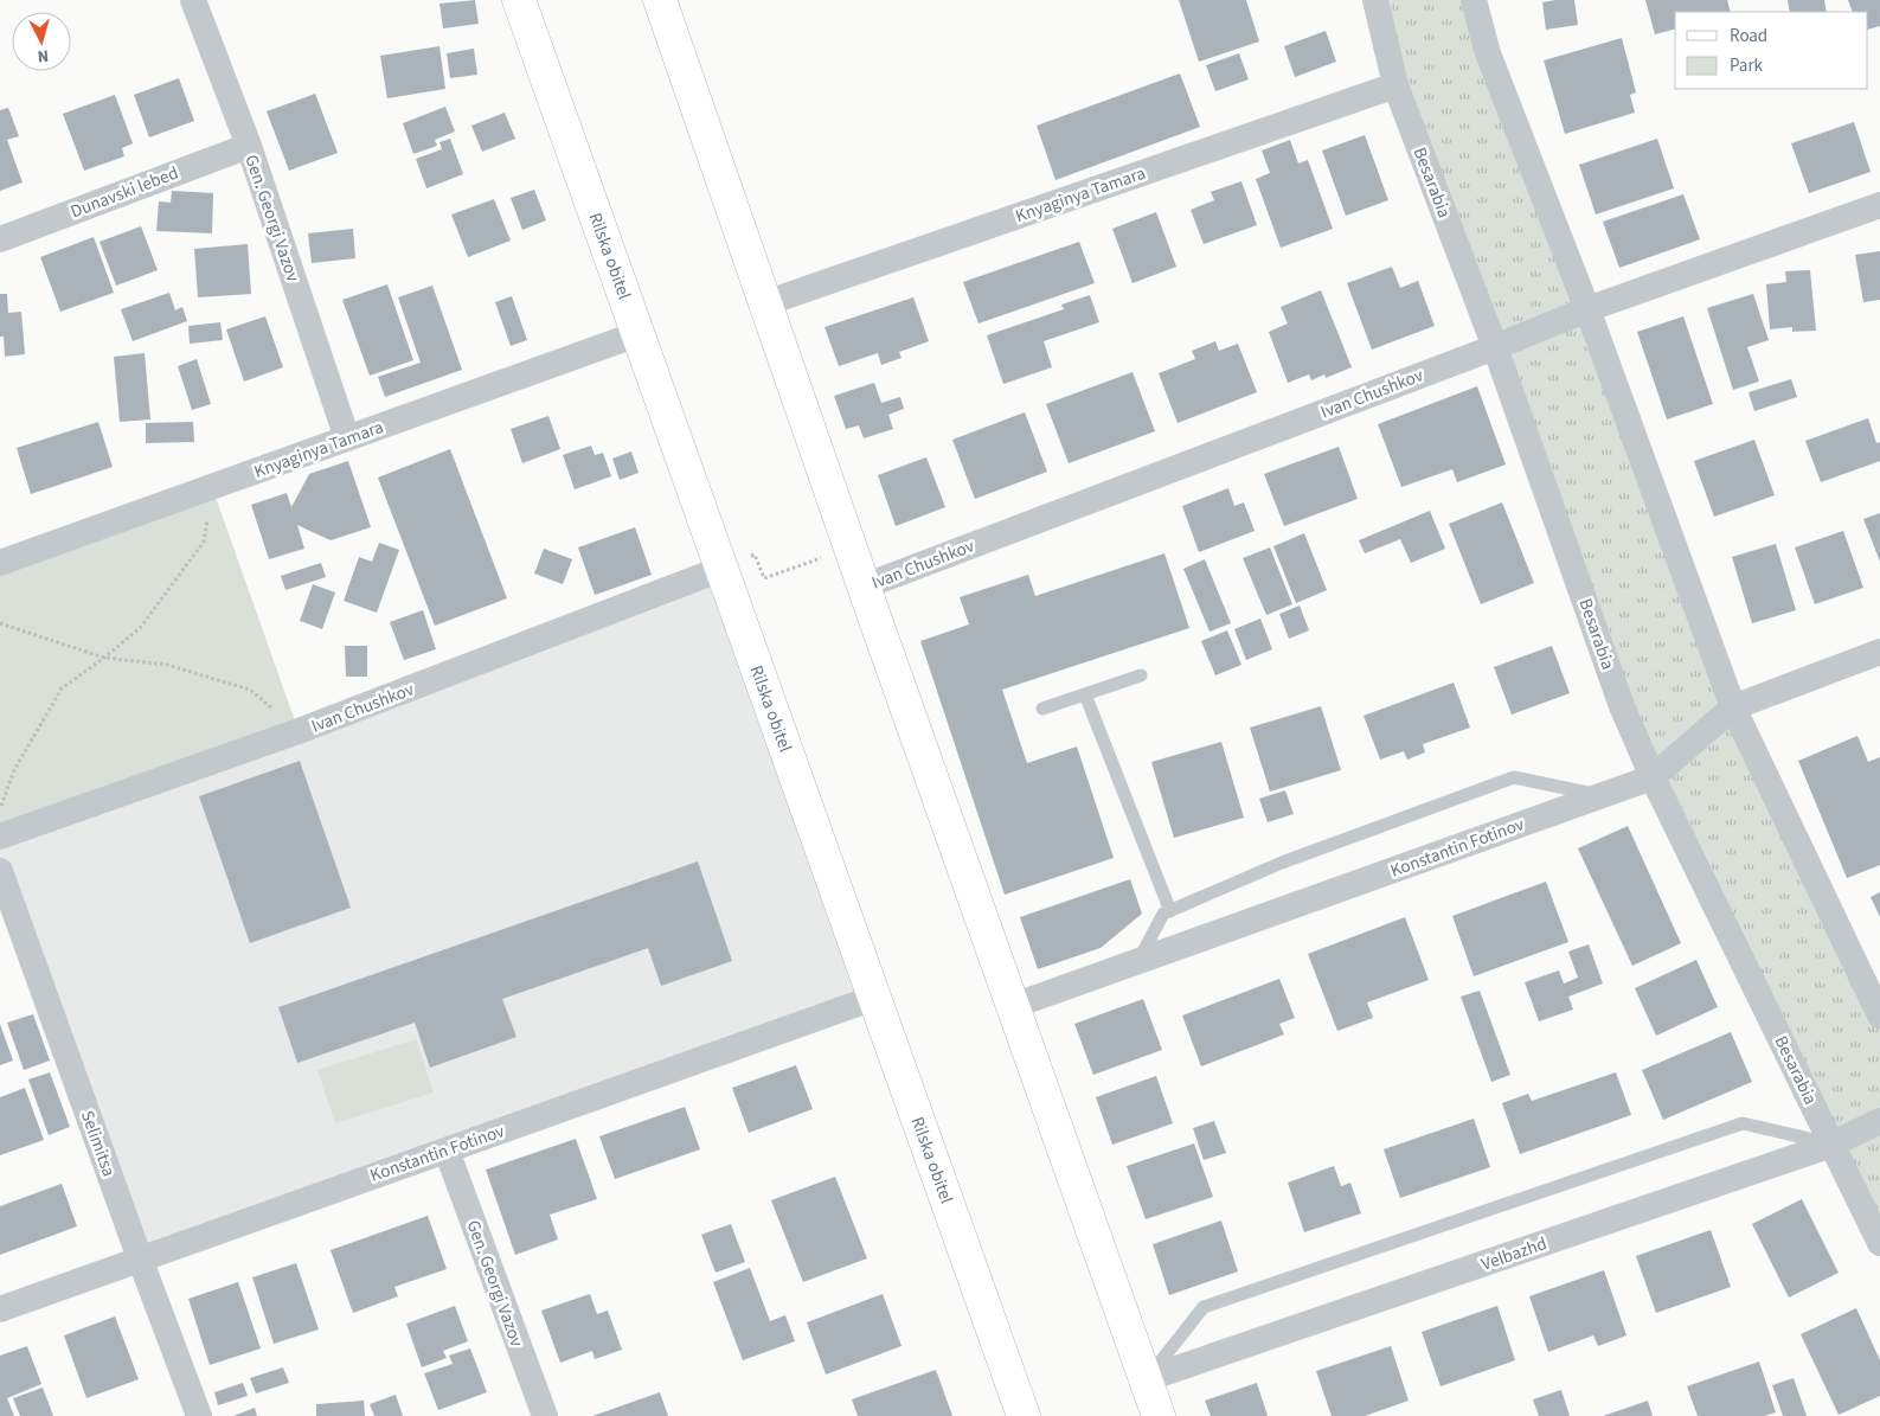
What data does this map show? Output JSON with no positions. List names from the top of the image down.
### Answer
{
  "streets": {
    "street": [
      "Besarabia",
      "Dunavski lebed",
      "Knyaginya Tamara",
      "Gen. Georgi Vazov",
      "Rilska obitel",
      "Ivan Chushkov",
      "Konstantin Fotinov",
      "Selimitsa",
      "Velbazhd"
    ]
  },
  "crossings": [
    ["Besarabia", "Knyaginya Tamara"],
    ["Besarabia", "Ivan Chushkov"],
    ["Besarabia", "Konstantin Fotinov"],
    ["Besarabia", "Velbazhd"],
    ["Dunavski lebed", "Gen. Georgi Vazov"],
    ["Knyaginya Tamara", "Gen. Georgi Vazov"],
    ["Knyaginya Tamara", "Rilska obitel"],
    ["Gen. Georgi Vazov", "Konstantin Fotinov"],
    ["Rilska obitel", "Ivan Chushkov"],
    ["Rilska obitel", "Konstantin Fotinov"],
    ["Konstantin Fotinov", "Selimitsa"]
  ],
  "legend": ["Road", "Park"],
  "north": "bottom"
}
